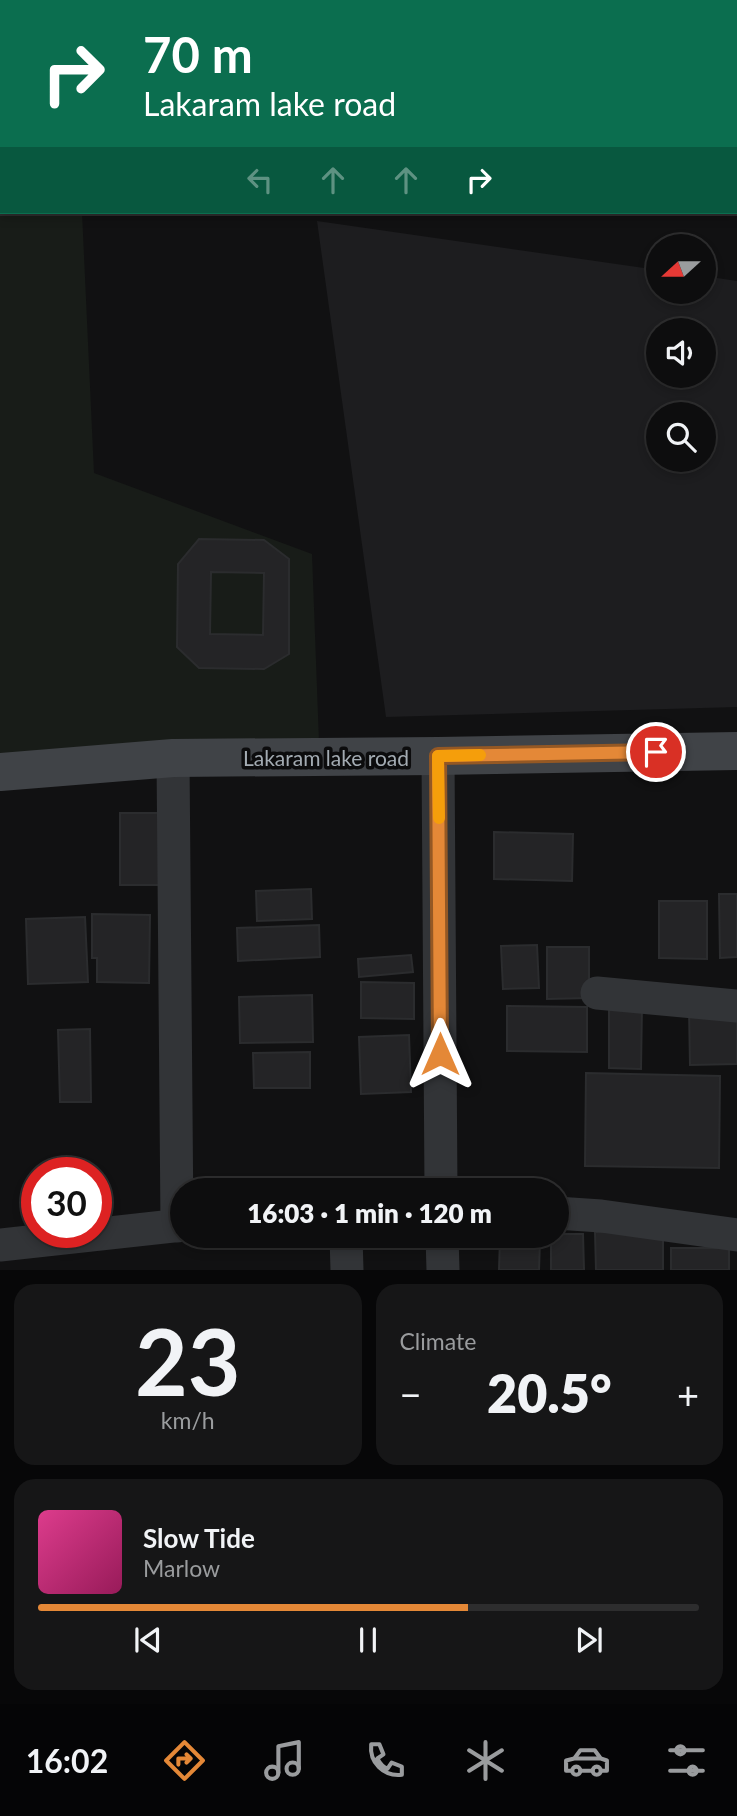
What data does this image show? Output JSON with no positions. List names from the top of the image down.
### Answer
{
  "streets": {
    "street": ["Lakaram lake road"]
  },
  "north": "left",
  "page": {
    "turn": ["70 m", "Lakaram lake road"],
    "limit": "30",
    "trip": "16:03 · 1 min · 120 m",
    "tile": [
      ["23", "km/h"],
      "Climate"
    ],
    "heat": ["−", "20.5°", "+"],
    "song": ["Slow Tide", "Marlow"],
    "tabs": "16:02"
  }
}
